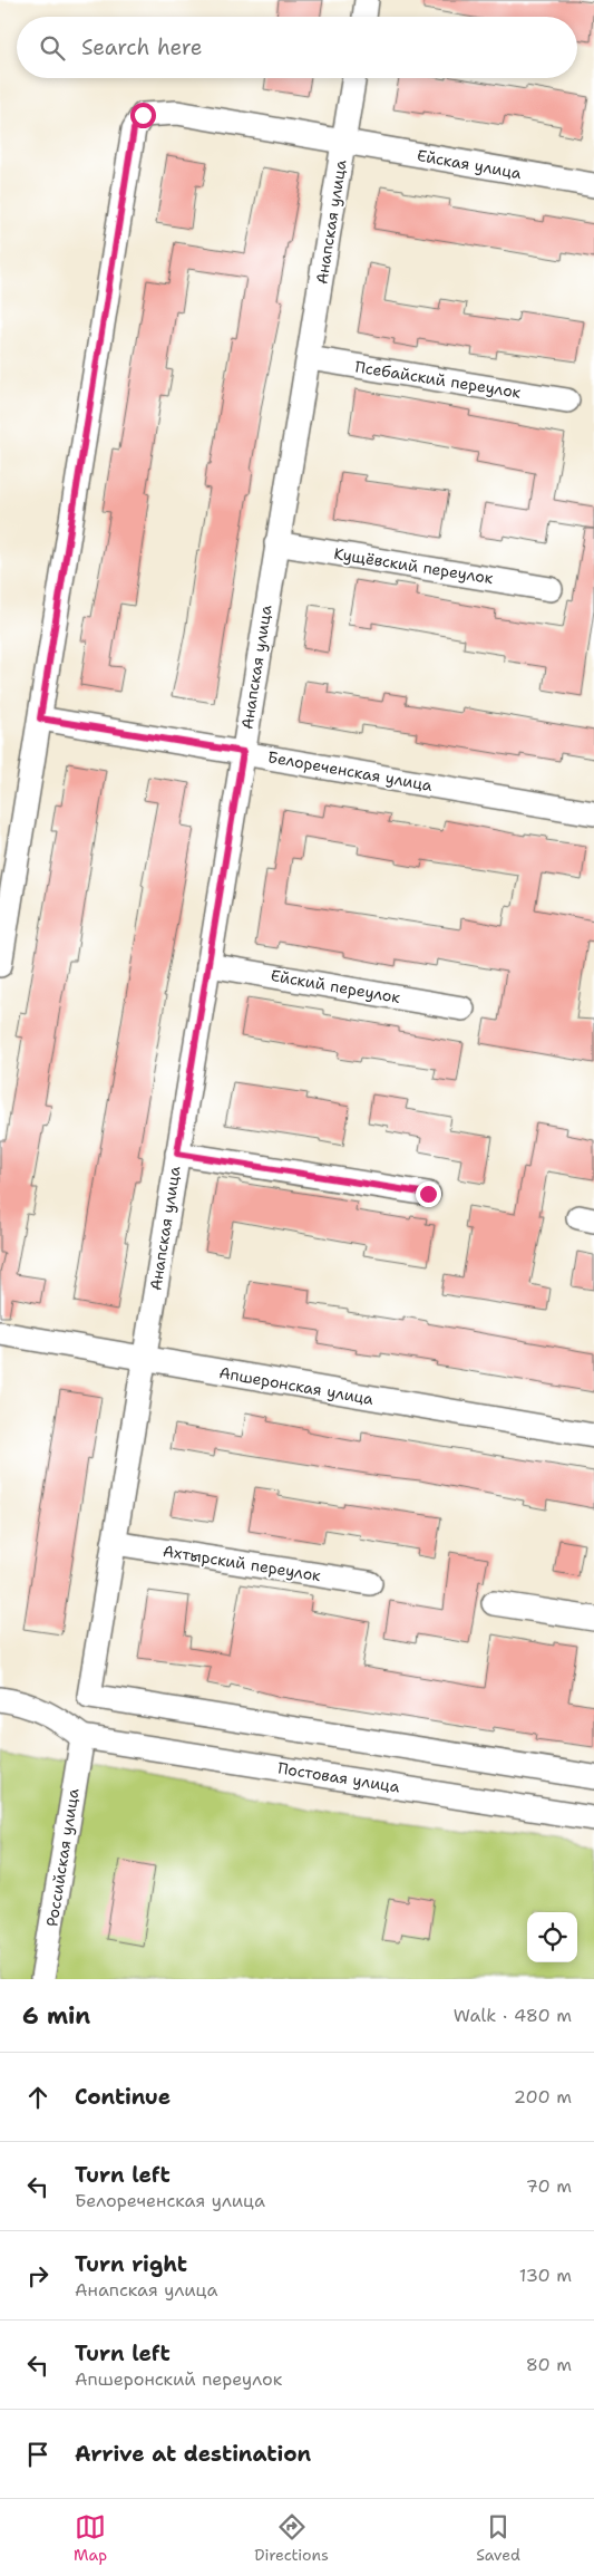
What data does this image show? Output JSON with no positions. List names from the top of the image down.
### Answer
{
  "streets": {
    "street": [
      "Ейская улица",
      "Анапская улица",
      "Псебайский переулок",
      "Кущёвский переулок",
      "Белореченская улица",
      "Ейский переулок",
      "Апшеронская улица",
      "Ахтырский переулок",
      "Постовая улица",
      "Российская улица"
    ]
  },
  "crossings": [
    ["Ейская улица", "Анапская улица"],
    ["Ейская улица", "Белореченская улица"],
    ["Анапская улица", "Псебайский переулок"],
    ["Анапская улица", "Кущёвский переулок"],
    ["Анапская улица", "Белореченская улица"],
    ["Анапская улица", "Ейский переулок"],
    ["Анапская улица", "Апшеронская улица"],
    ["Анапская улица", "Ахтырский переулок"],
    ["Постовая улица", "Российская улица"]
  ],
  "page": {
    "search": "Search here",
    "heading": ["6 min", "Walk · 480 m"],
    "list": [
      ["Continue", "200 m"],
      ["Turn left", "Белореченская улица", "70 m"],
      ["Turn right", "Анапская улица", "130 m"],
      ["Turn left", "Апшеронский переулок", "80 m"],
      "Arrive at destination"
    ],
    "nav": ["Map", "Directions", "Saved"]
  }
}
